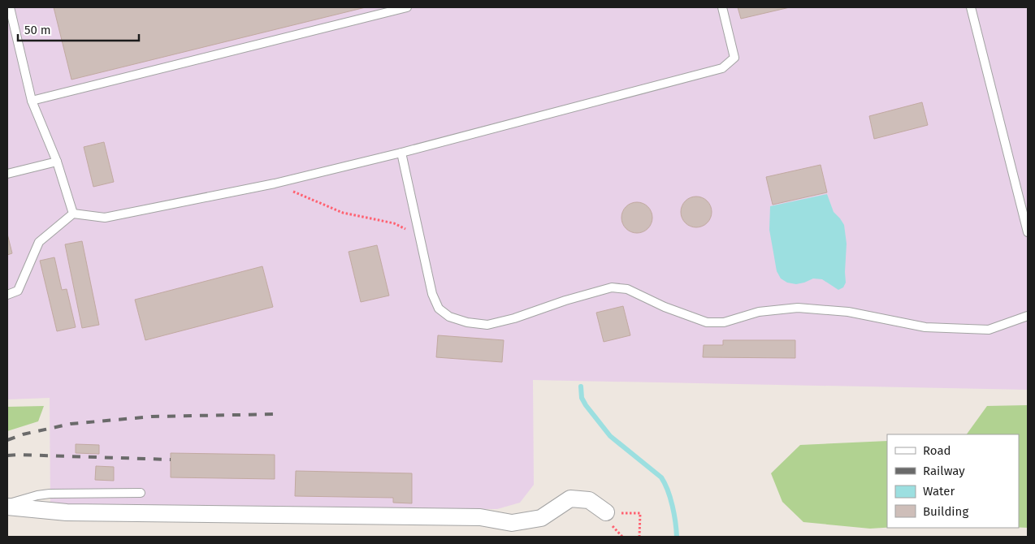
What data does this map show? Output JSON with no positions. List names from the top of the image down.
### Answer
{
  "legend": [
    "Road",
    "Railway",
    "Water",
    "Building"
  ],
  "scale_bar": "50 m"
}
